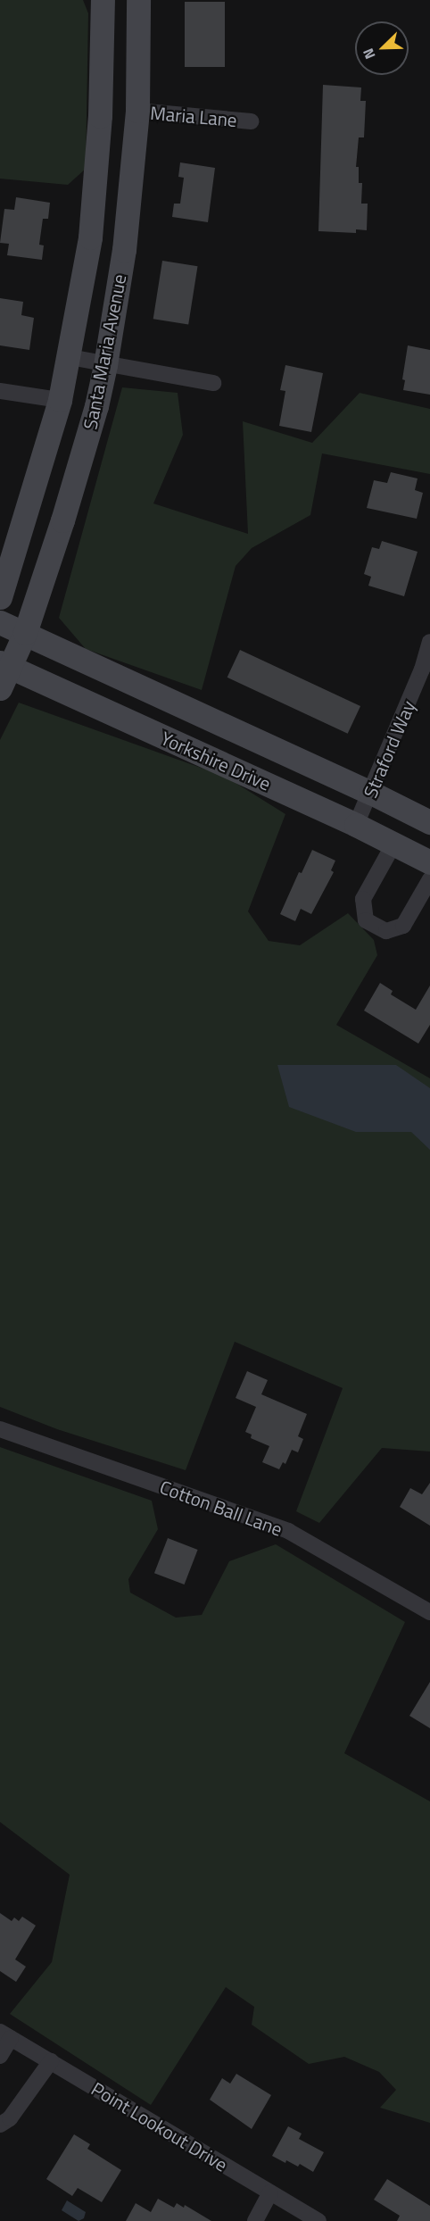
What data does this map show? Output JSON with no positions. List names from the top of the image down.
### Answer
{
  "streets": {
    "street": [
      "Maria Lane",
      "Santa Maria Avenue",
      "Straford Way",
      "Yorkshire Drive",
      "Cotton Ball Lane",
      "Point Lookout Drive"
    ]
  },
  "crossings": [
    ["Maria Lane", "Santa Maria Avenue"],
    ["Santa Maria Avenue", "Yorkshire Drive"],
    ["Straford Way", "Yorkshire Drive"]
  ],
  "north": "bottom left"
}
